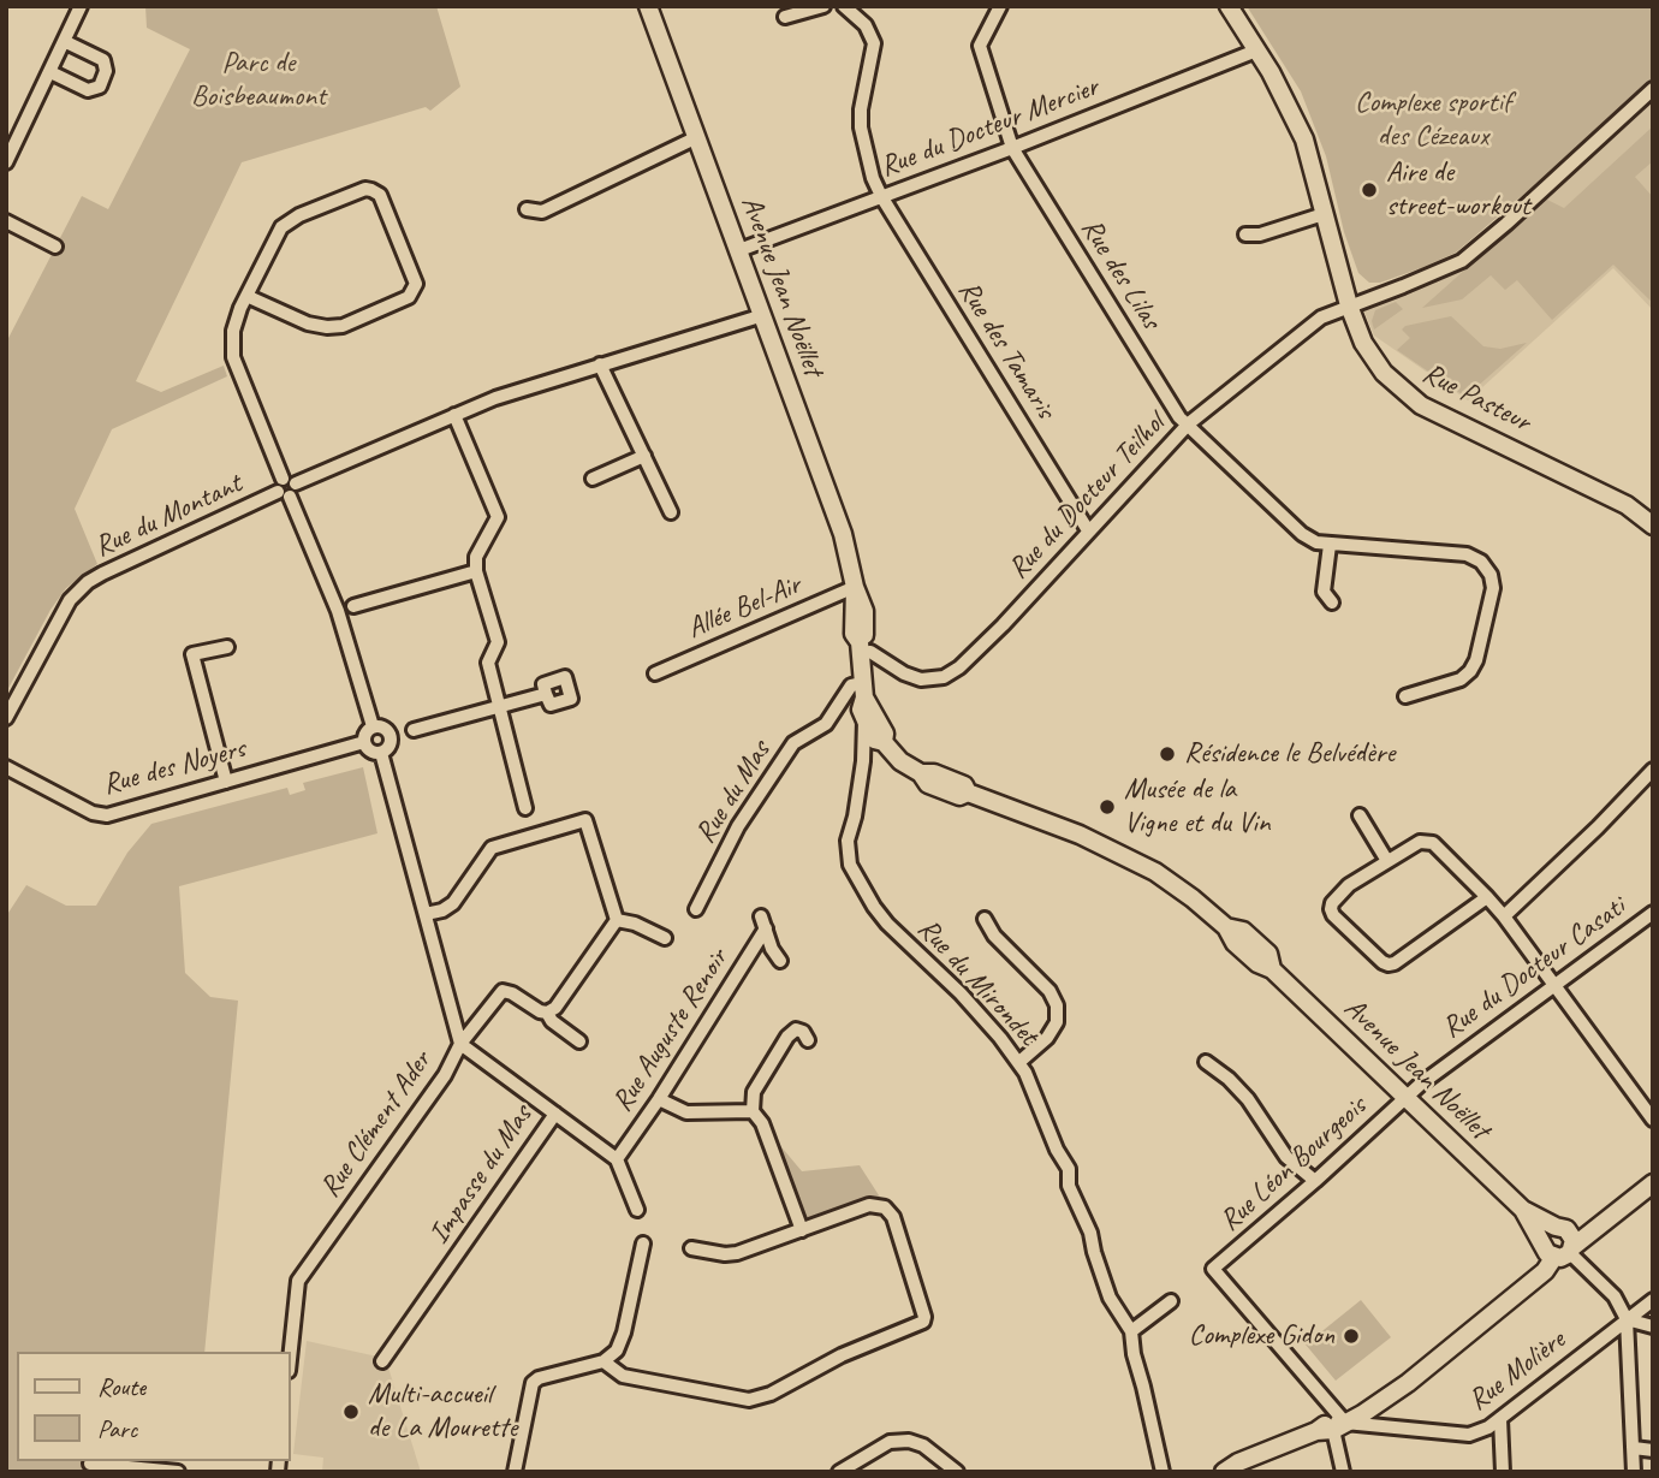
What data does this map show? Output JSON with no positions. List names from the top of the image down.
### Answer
{
  "streets": {
    "main road": ["Avenue Jean Noëllet", "Rue Pasteur"],
    "street": [
      "Rue du Docteur Mercier",
      "Rue des Lilas",
      "Rue des Tamaris",
      "Rue du Docteur Teilhol",
      "Rue du Montant",
      "Allée Bel-Air",
      "Rue des Noyers",
      "Rue du Mas",
      "Rue du Docteur Casati",
      "Rue du Mirondet",
      "Rue Auguste Renoir",
      "Rue Clément Ader",
      "Rue Léon Bourgeois",
      "Impasse du Mas",
      "Rue Molière"
    ]
  },
  "crossings": [
    ["Rue du Docteur Mercier", "Rue des Lilas"],
    ["Rue du Docteur Mercier", "Avenue Jean Noëllet"],
    ["Rue du Docteur Mercier", "Rue des Tamaris"],
    ["Rue du Docteur Mercier", "Rue Pasteur"],
    ["Rue des Lilas", "Rue du Docteur Teilhol"],
    ["Avenue Jean Noëllet", "Rue du Docteur Teilhol"],
    ["Avenue Jean Noëllet", "Rue du Montant"],
    ["Avenue Jean Noëllet", "Allée Bel-Air"],
    ["Avenue Jean Noëllet", "Rue du Mas"],
    ["Avenue Jean Noëllet", "Rue du Docteur Casati"],
    ["Avenue Jean Noëllet", "Rue du Mirondet"],
    ["Avenue Jean Noëllet", "Rue Léon Bourgeois"],
    ["Rue des Tamaris", "Rue du Docteur Teilhol"],
    ["Rue Pasteur", "Rue du Docteur Teilhol"],
    ["Rue des Noyers", "Rue Clément Ader"],
    ["Rue du Docteur Casati", "Rue Léon Bourgeois"],
    ["Rue Clément Ader", "Impasse du Mas"],
    ["Rue Léon Bourgeois", "Rue Molière"]
  ],
  "parks": ["Parc de Boisbeaumont", "Complexe sportif des Cézeaux"],
  "places": [
    "Aire de street-workout",
    "Résidence le Belvédère",
    "Musée de la Vigne et du Vin",
    "Complexe Gidon",
    "Multi-accueil de La Mourette"
  ],
  "legend": ["Route", "Parc"]
}
